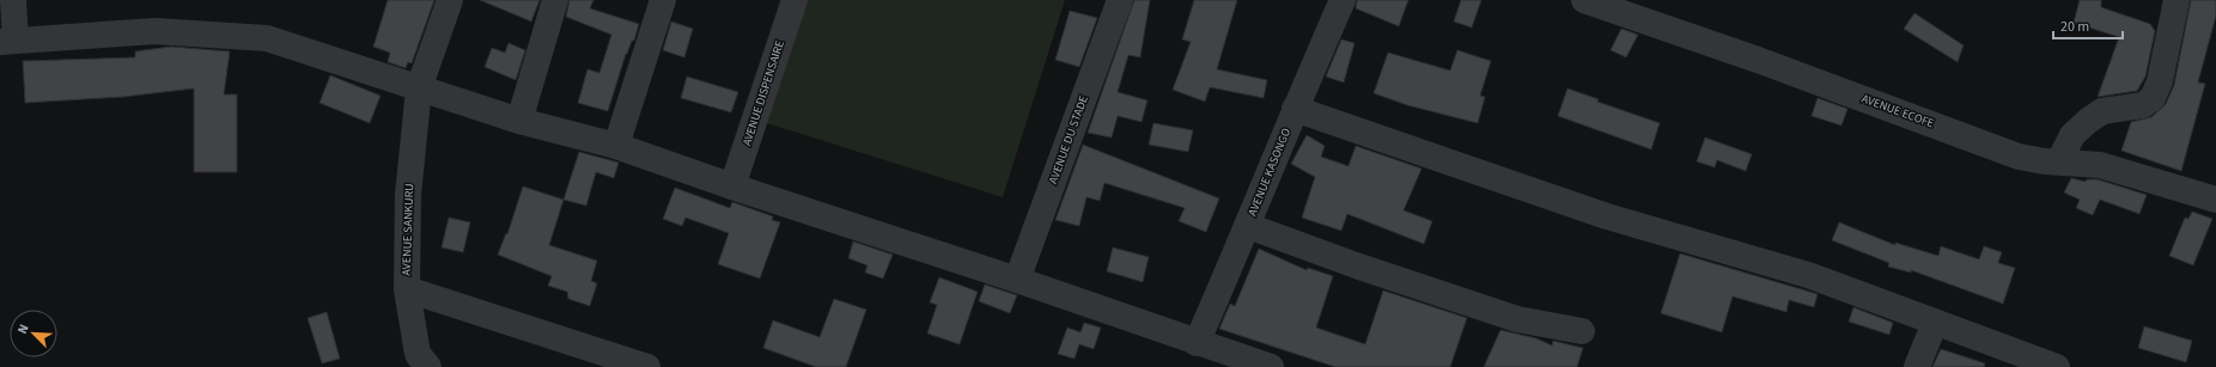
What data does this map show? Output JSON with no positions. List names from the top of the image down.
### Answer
{
  "streets": {
    "street": [
      "AVENUE DISPENSAIRE",
      "AVENUE ECOFE",
      "AVENUE DU STADE",
      "AVENUE KASONGO",
      "AVENUE SANKURU"
    ]
  },
  "scale_bar": "20 m",
  "north": "top left"
}
